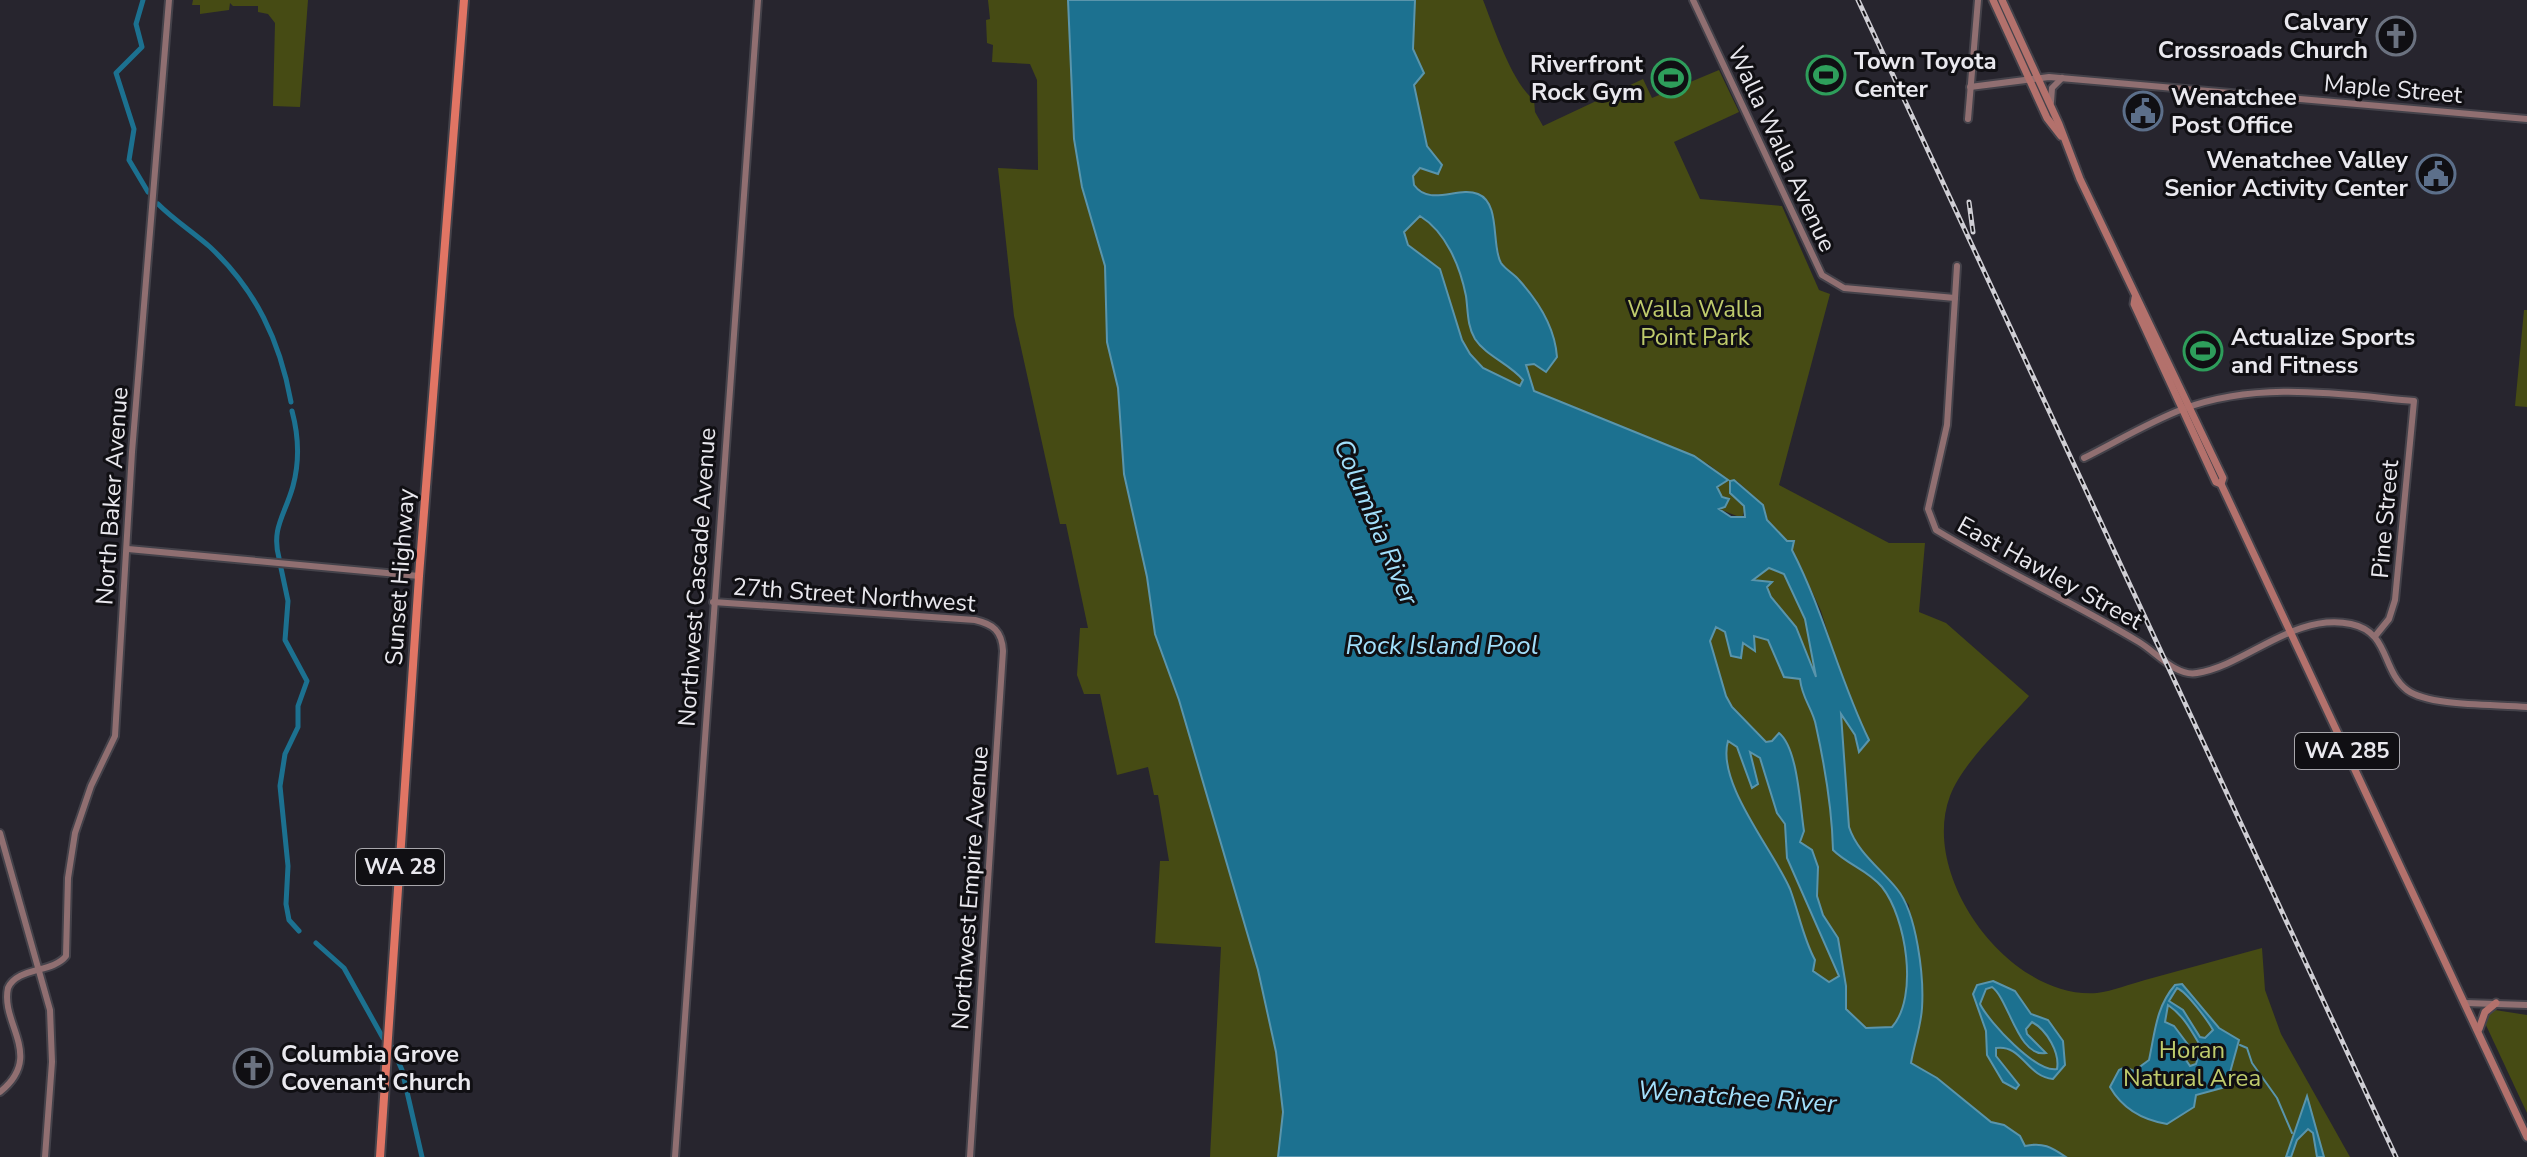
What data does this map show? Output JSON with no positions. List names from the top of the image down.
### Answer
{
  "streets": {
    "highway": ["Sunset Highway", "WA 28"],
    "main road": ["WA 285"],
    "street": [
      "Maple Street",
      "Walla Walla Avenue",
      "North Baker Avenue",
      "Pine Street",
      "East Hawley Street",
      "Northwest Cascade Avenue",
      "27th Street Northwest",
      "Northwest Empire Avenue"
    ]
  },
  "crossings": [
    ["Maple Street", "WA 285"],
    ["Walla Walla Avenue", "East Hawley Street"],
    ["Pine Street", "East Hawley Street"],
    ["Pine Street", "WA 285"],
    ["East Hawley Street", "WA 285"],
    ["Northwest Cascade Avenue", "27th Street Northwest"],
    ["27th Street Northwest", "Northwest Empire Avenue"]
  ],
  "water": ["Columbia River", "Rock Island Pool", "Wenatchee River"],
  "parks": ["Walla Walla Point Park", "Horan Natural Area"],
  "places": {
    "church": ["Calvary Crossroads Church", "Columbia Grove Covenant Church"],
    "sports": ["Town Toyota Center", "Riverfront Rock Gym", "Actualize Sports and Fitness"],
    "public building": ["Wenatchee Post Office", "Wenatchee Valley Senior Activity Center"]
  }
}
